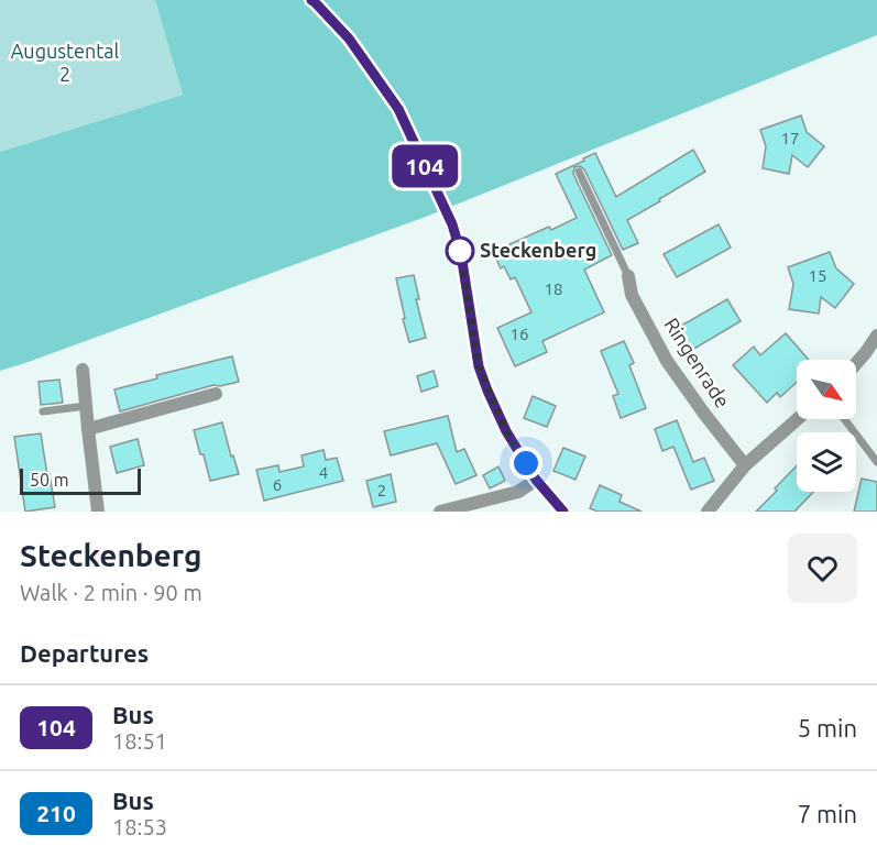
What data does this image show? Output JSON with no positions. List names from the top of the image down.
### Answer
{
  "streets": {
    "street": ["Ringenrade"]
  },
  "parks": ["Augustental 2"],
  "places": ["Steckenberg"],
  "lines": ["bus line 104"],
  "house_numbers": [
    "17",
    "15",
    "18",
    "16",
    "4",
    "6",
    "2"
  ],
  "scale_bar": "50 m",
  "north": "bottom right",
  "page": {
    "on_map": "104",
    "scale": "50 m",
    "heading": [
      ["Steckenberg", "Walk · 2 min · 90 m"],
      "Departures"
    ],
    "list": [
      {
        "mark": "104",
        "name": "Bus",
        "note": "18:51",
        "value": "5 min"
      },
      {
        "mark": "210",
        "name": "Bus",
        "note": "18:53",
        "value": "7 min"
      }
    ]
  }
}
